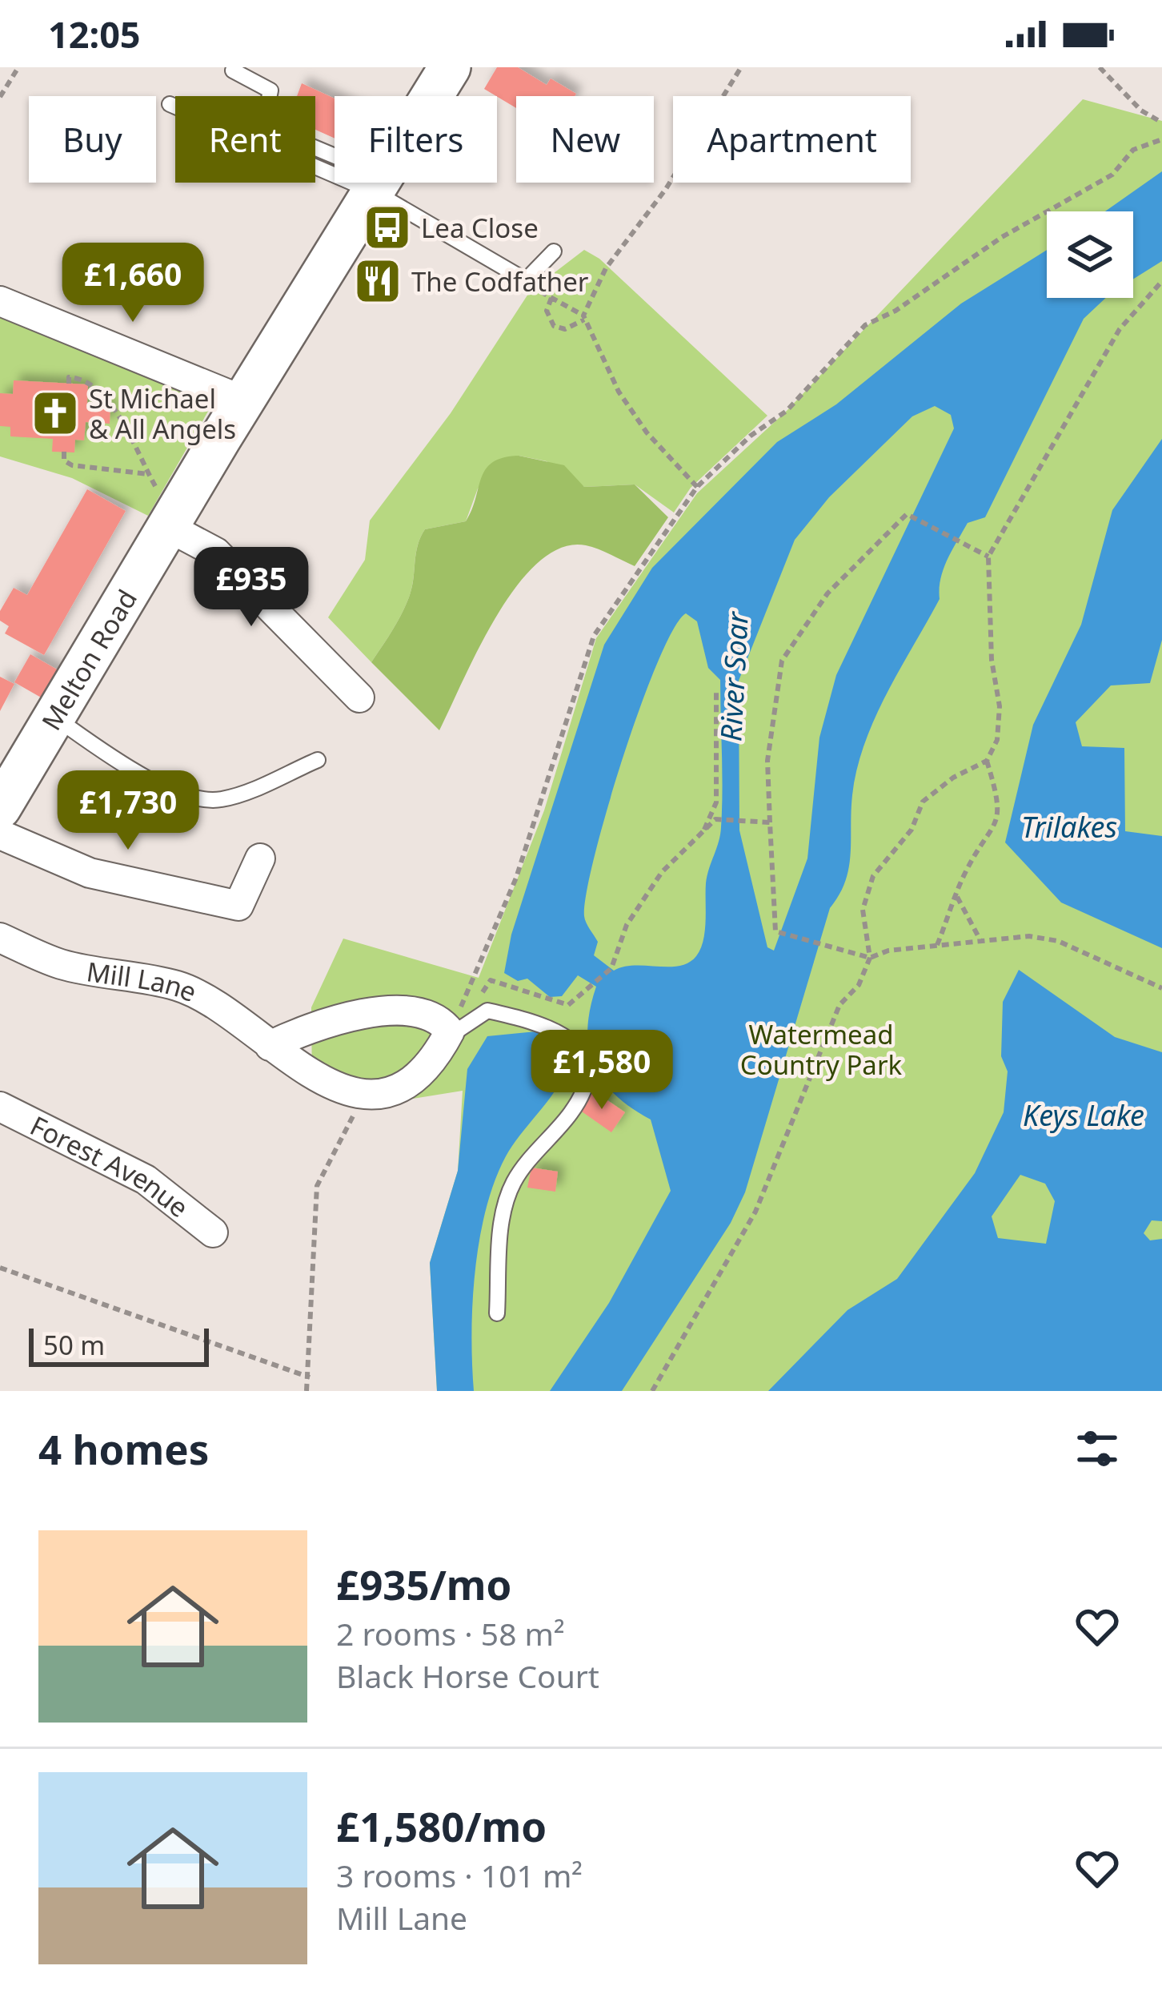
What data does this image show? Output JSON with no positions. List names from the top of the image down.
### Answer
{
  "streets": {
    "street": ["Melton Road", "Mill Lane", "Forest Avenue"]
  },
  "water": ["River Soar", "Trilakes", "Keys Lake"],
  "parks": ["Watermead Country Park"],
  "places": {
    "bus stop": ["Lea Close"],
    "restaurant": ["The Codfather"],
    "church": ["St Michael & All Angels"]
  },
  "scale_bar": "50 m",
  "page": {
    "status": "12:05",
    "chip": [
      "Buy",
      "Rent",
      "Filters",
      "New",
      "Apartment"
    ],
    "price": [
      "£1,660",
      "£935",
      "£1,730",
      "£1,580"
    ],
    "scale": "50 m",
    "heading": "4 homes",
    "list": [
      {
        "name": "£935/mo",
        "note": "2 rooms · 58 m² · Black Horse Court"
      },
      {
        "name": "£1,580/mo",
        "note": "3 rooms · 101 m² · Mill Lane"
      }
    ]
  }
}
